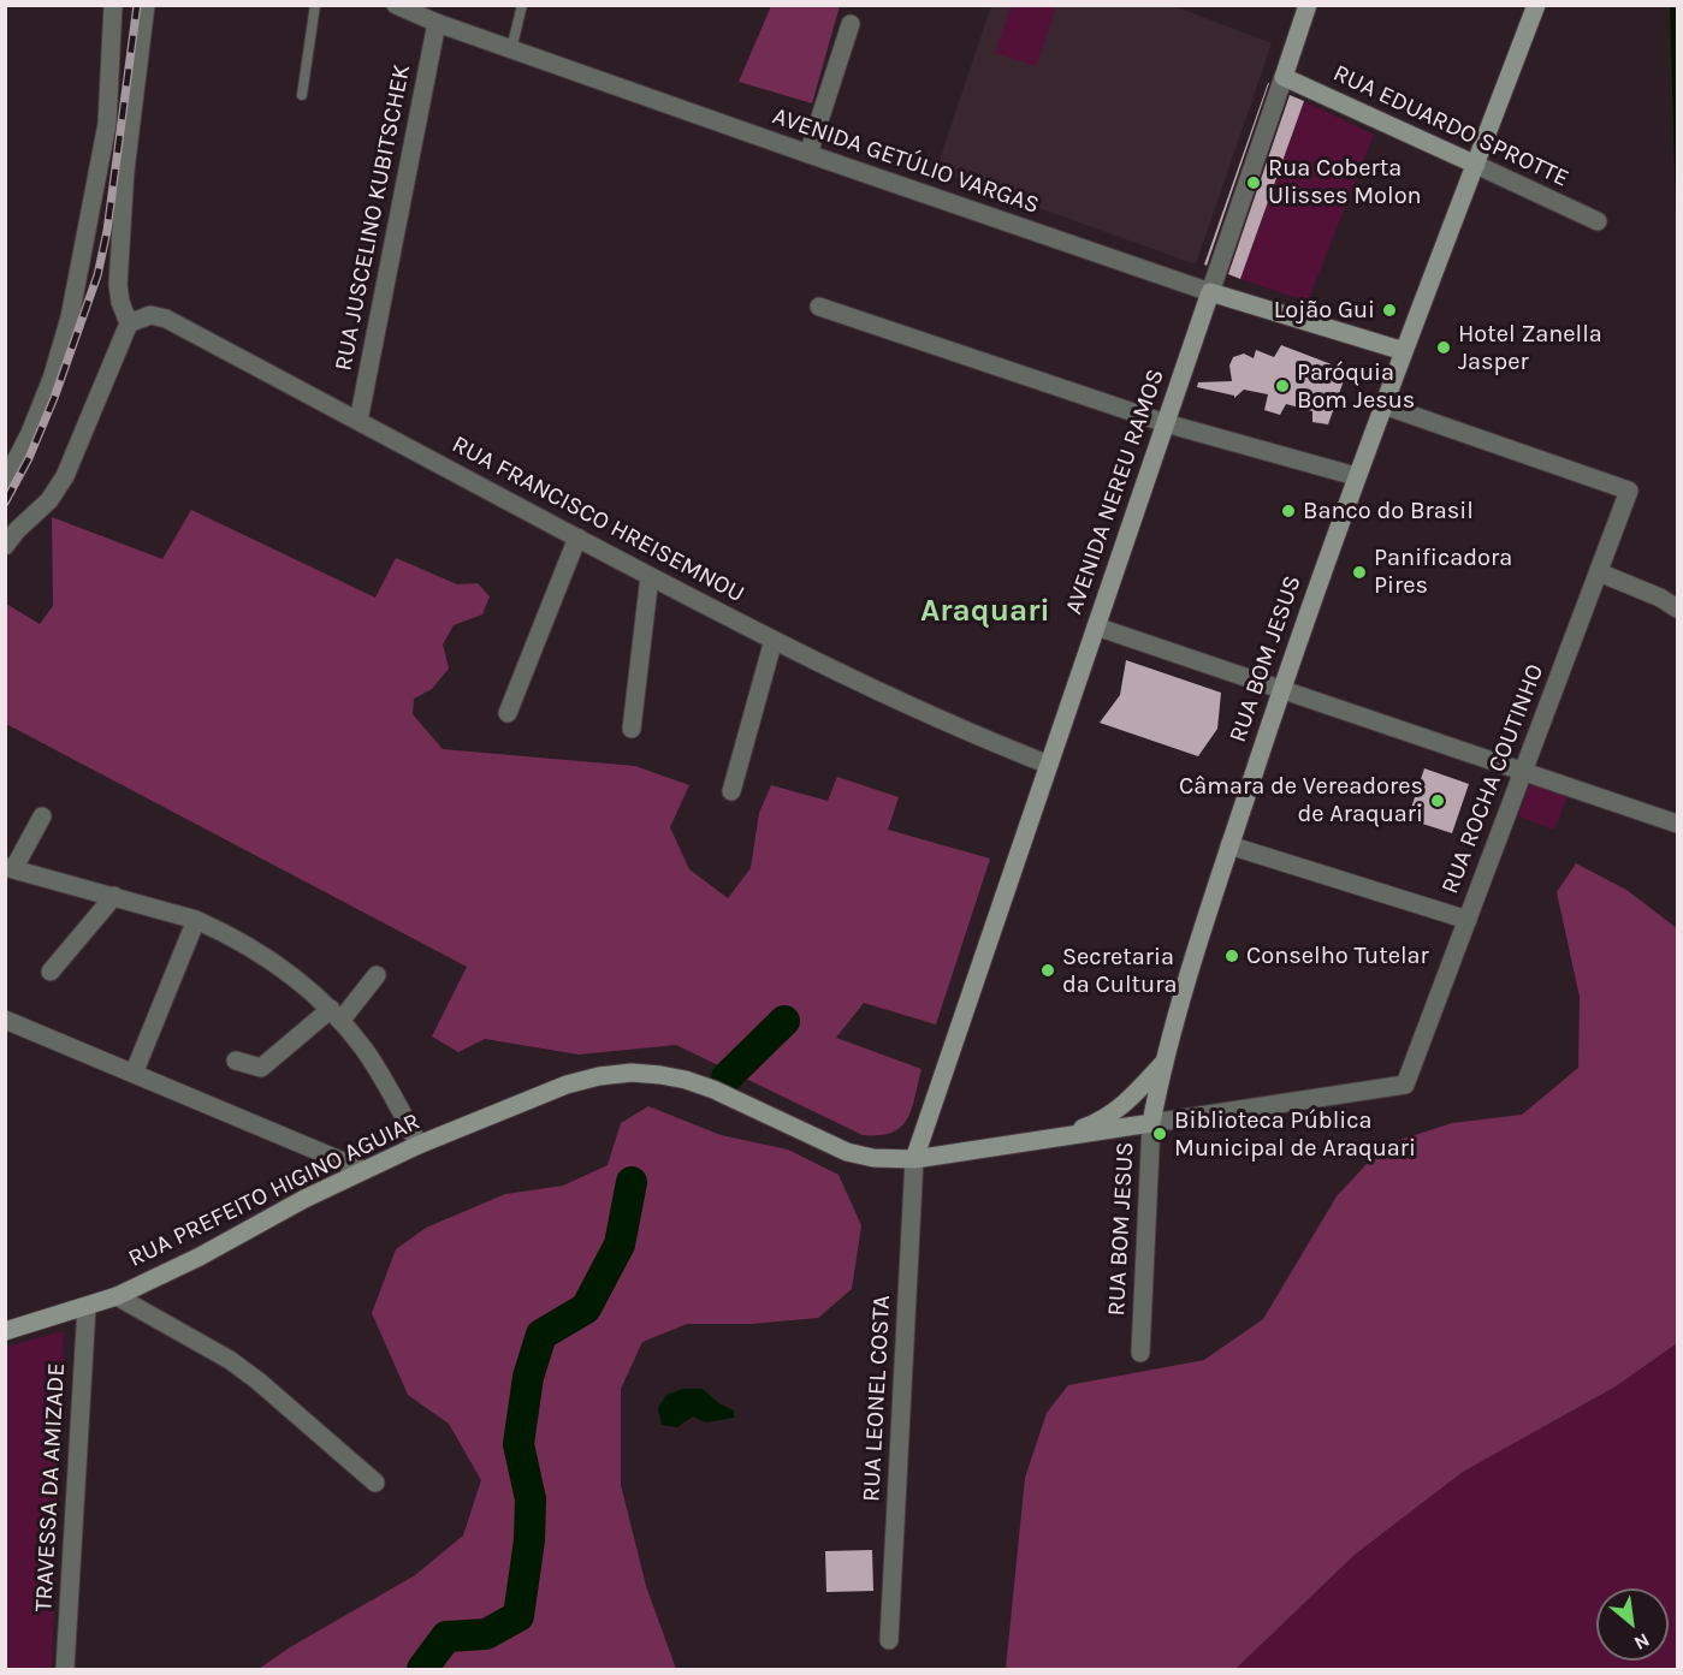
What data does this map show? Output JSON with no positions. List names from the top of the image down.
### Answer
{
  "streets": {
    "main road": [
      "RUA EDUARDO SPROTTE",
      "AVENIDA GETÚLIO VARGAS",
      "AVENIDA NEREU RAMOS",
      "RUA BOM JESUS",
      "RUA PREFEITO HIGINO AGUIAR"
    ],
    "street": [
      "RUA JUSCELINO KUBITSCHEK",
      "RUA FRANCISCO HREISEMNOU",
      "RUA ROCHA COUTINHO",
      "RUA LEONEL COSTA",
      "TRAVESSA DA AMIZADE"
    ]
  },
  "crossings": [
    ["RUA EDUARDO SPROTTE", "AVENIDA NEREU RAMOS"],
    ["RUA EDUARDO SPROTTE", "RUA BOM JESUS"],
    ["AVENIDA GETÚLIO VARGAS", "RUA JUSCELINO KUBITSCHEK"],
    ["AVENIDA GETÚLIO VARGAS", "AVENIDA NEREU RAMOS"],
    ["AVENIDA GETÚLIO VARGAS", "RUA BOM JESUS"],
    ["RUA JUSCELINO KUBITSCHEK", "RUA FRANCISCO HREISEMNOU"],
    ["AVENIDA NEREU RAMOS", "RUA FRANCISCO HREISEMNOU"],
    ["AVENIDA NEREU RAMOS", "RUA PREFEITO HIGINO AGUIAR"],
    ["AVENIDA NEREU RAMOS", "RUA LEONEL COSTA"],
    ["RUA BOM JESUS", "RUA ROCHA COUTINHO"],
    ["RUA BOM JESUS", "RUA PREFEITO HIGINO AGUIAR"],
    ["RUA ROCHA COUTINHO", "RUA PREFEITO HIGINO AGUIAR"],
    ["RUA PREFEITO HIGINO AGUIAR", "RUA LEONEL COSTA"],
    ["RUA PREFEITO HIGINO AGUIAR", "TRAVESSA DA AMIZADE"]
  ],
  "districts": ["Araquari"],
  "places": [
    "Rua Coberta Ulisses Molon",
    "Lojão Gui",
    "Hotel Zanella Jasper",
    "Paróquia Bom Jesus",
    "Banco do Brasil",
    "Panificadora Pires",
    "Câmara de Vereadores de Araquari",
    "Conselho Tutelar",
    "Secretaria da Cultura",
    "Biblioteca Pública Municipal de Araquari"
  ],
  "north": "bottom right"
}
